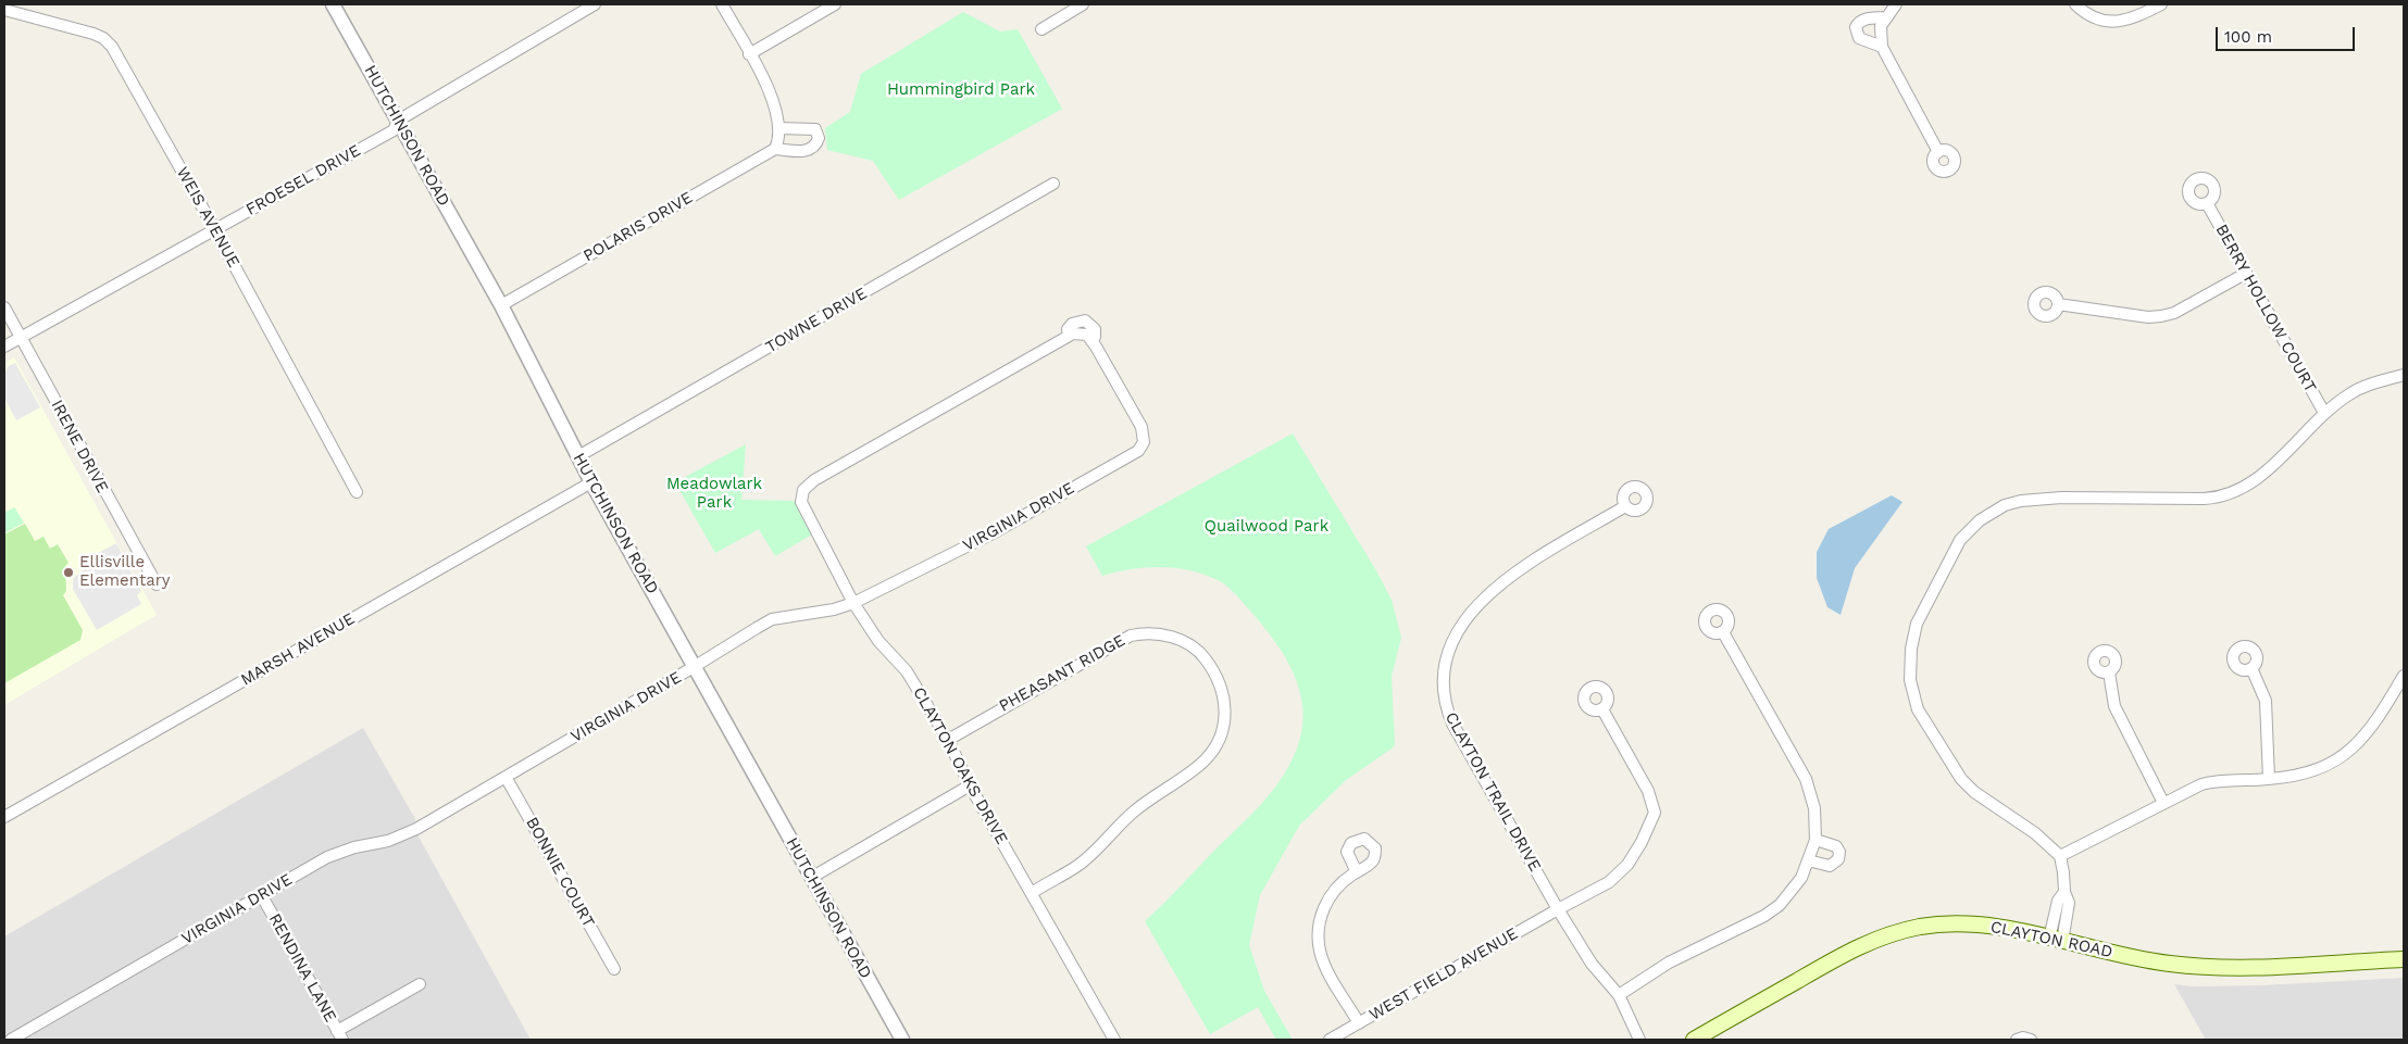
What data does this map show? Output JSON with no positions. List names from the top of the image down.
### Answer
{
  "streets": {
    "main road": ["CLAYTON ROAD"],
    "street": [
      "HUTCHINSON ROAD",
      "FROESEL DRIVE",
      "WEIS AVENUE",
      "POLARIS DRIVE",
      "BERRY HOLLOW COURT",
      "TOWNE DRIVE",
      "IRENE DRIVE",
      "VIRGINIA DRIVE",
      "MARSH AVENUE",
      "PHEASANT RIDGE",
      "CLAYTON OAKS DRIVE",
      "CLAYTON TRAIL DRIVE",
      "BONNIE COURT",
      "RENDINA LANE",
      "WEST FIELD AVENUE"
    ]
  },
  "crossings": [
    ["HUTCHINSON ROAD", "FROESEL DRIVE"],
    ["HUTCHINSON ROAD", "POLARIS DRIVE"],
    ["HUTCHINSON ROAD", "TOWNE DRIVE"],
    ["HUTCHINSON ROAD", "VIRGINIA DRIVE"],
    ["HUTCHINSON ROAD", "MARSH AVENUE"],
    ["FROESEL DRIVE", "WEIS AVENUE"],
    ["FROESEL DRIVE", "IRENE DRIVE"],
    ["VIRGINIA DRIVE", "CLAYTON OAKS DRIVE"],
    ["VIRGINIA DRIVE", "BONNIE COURT"],
    ["VIRGINIA DRIVE", "RENDINA LANE"],
    ["PHEASANT RIDGE", "CLAYTON OAKS DRIVE"],
    ["CLAYTON TRAIL DRIVE", "WEST FIELD AVENUE"]
  ],
  "parks": ["Hummingbird Park", "Meadowlark Park", "Quailwood Park"],
  "places": ["Ellisville Elementary"],
  "scale_bar": "100 m"
}
